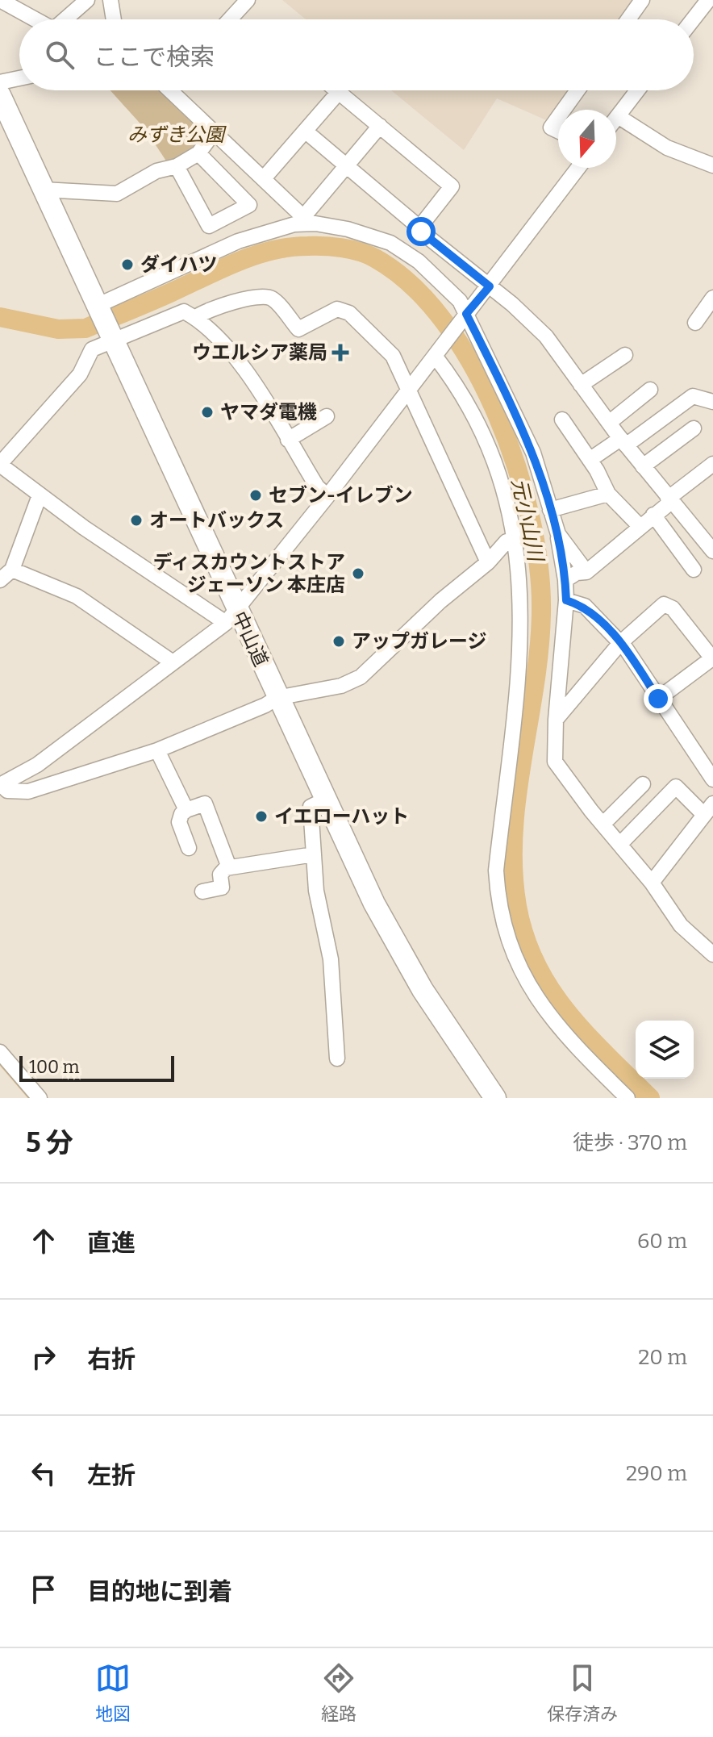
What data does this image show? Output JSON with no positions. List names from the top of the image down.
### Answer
{
  "streets": {
    "highway": ["中山道"]
  },
  "water": ["元小山川"],
  "parks": ["みずき公園"],
  "places": {
    "other": [
      "ダイハツ",
      "ヤマダ電機",
      "セブン-イレブン",
      "オートバックス",
      "ディスカウントストア ジェーソン 本庄店",
      "アップガレージ",
      "イエローハット"
    ],
    "health": ["ウエルシア薬局"]
  },
  "scale_bar": "100 m",
  "north": "bottom",
  "page": {
    "search": "ここで検索",
    "scale": "100 m",
    "heading": ["5 分", "徒歩 · 370 m"],
    "list": [
      ["直進", "60 m"],
      ["右折", "20 m"],
      ["左折", "290 m"],
      "目的地に到着"
    ],
    "nav": ["地図", "経路", "保存済み"]
  }
}
